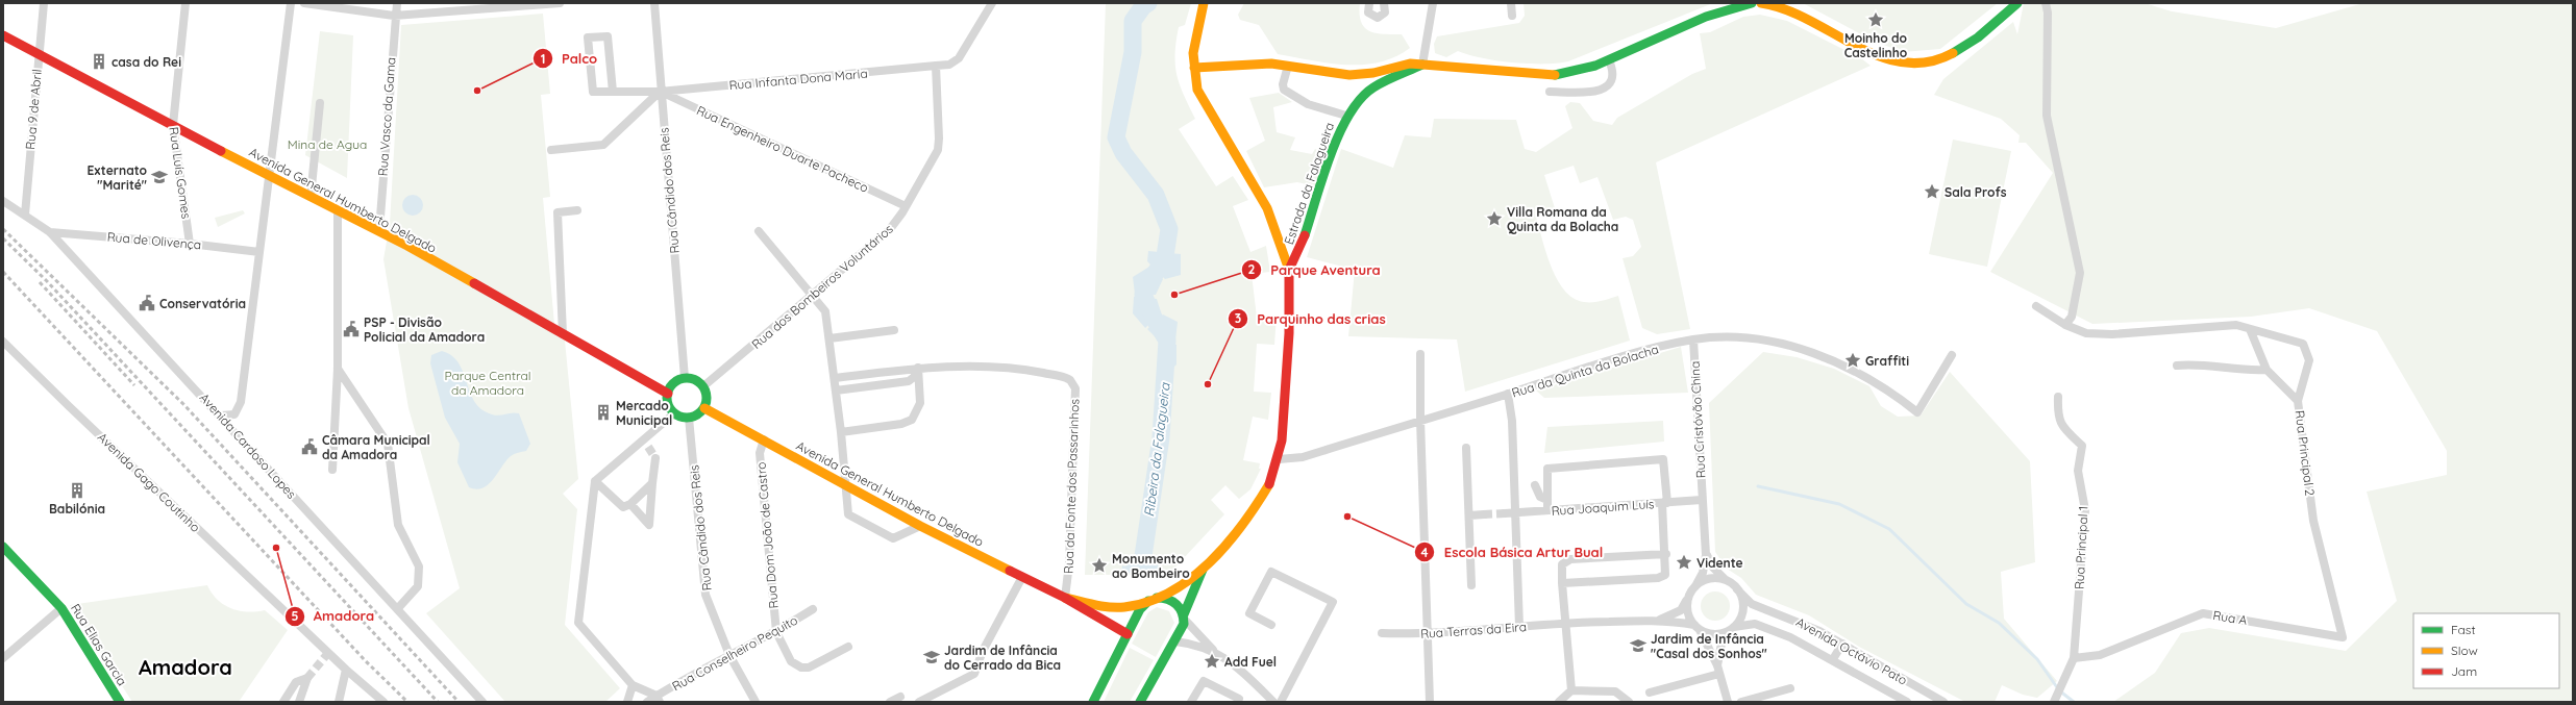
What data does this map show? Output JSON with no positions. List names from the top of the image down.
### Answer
{
  "streets": {
    "street": [
      "Rua Infanta Dona Maria",
      "Rua 9 de Abril",
      "Rua Vasco da Gama",
      "Rua Engenheiro Duarte Pacheco",
      "Rua Luís Gomes",
      "Estrada da Falagueira",
      "Rua Cândido dos Reis",
      "Avenida General Humberto Delgado",
      "Rua de Olivença",
      "Rua dos Bombeiros Voluntários",
      "Rua da Quinta da Bolacha",
      "Rua Cristóvão China",
      "Avenida Cardoso Lopes",
      "Rua Principal 2",
      "Avenida Gago Coutinho",
      "Rua da Fonte dos Passarinhos",
      "Rua Joaquim Luís",
      "Rua Dom João de Castro",
      "Rua Principal 1",
      "Rua A",
      "Rua Terras da Eira",
      "Rua Elias Garcia",
      "Avenida Octávio Pato",
      "Rua Conselheiro Pequito"
    ]
  },
  "crossings": [
    ["Rua Infanta Dona Maria", "Rua Engenheiro Duarte Pacheco"],
    ["Rua Infanta Dona Maria", "Rua Cândido dos Reis"],
    ["Rua Infanta Dona Maria", "Rua dos Bombeiros Voluntários"],
    ["Rua 9 de Abril", "Avenida General Humberto Delgado"],
    ["Rua 9 de Abril", "Avenida Cardoso Lopes"],
    ["Rua Vasco da Gama", "Avenida General Humberto Delgado"],
    ["Rua Engenheiro Duarte Pacheco", "Rua Cândido dos Reis"],
    ["Rua Engenheiro Duarte Pacheco", "Rua dos Bombeiros Voluntários"],
    ["Rua Luís Gomes", "Avenida General Humberto Delgado"],
    ["Rua Luís Gomes", "Rua de Olivença"],
    ["Estrada da Falagueira", "Avenida General Humberto Delgado"],
    ["Estrada da Falagueira", "Rua da Quinta da Bolacha"],
    ["Rua Cândido dos Reis", "Avenida General Humberto Delgado"],
    ["Rua Cândido dos Reis", "Rua dos Bombeiros Voluntários"],
    ["Rua Cândido dos Reis", "Rua Conselheiro Pequito"],
    ["Avenida General Humberto Delgado", "Rua dos Bombeiros Voluntários"],
    ["Avenida General Humberto Delgado", "Rua da Fonte dos Passarinhos"],
    ["Avenida General Humberto Delgado", "Rua Dom João de Castro"],
    ["Rua de Olivença", "Avenida Cardoso Lopes"],
    ["Rua da Quinta da Bolacha", "Rua Cristóvão China"],
    ["Rua Cristóvão China", "Rua Joaquim Luís"],
    ["Rua Principal 2", "Rua A"],
    ["Rua Dom João de Castro", "Rua Conselheiro Pequito"],
    ["Rua Principal 1", "Rua A"],
    ["Rua Terras da Eira", "Avenida Octávio Pato"]
  ],
  "districts": ["Amadora"],
  "water": ["Ribeira da Falagueira"],
  "parks": ["Mina de Agua", "Parque Central da Amadora"],
  "places": {
    "place": [
      "Moinho do Castelinho",
      "Sala Profs",
      "Villa Romana da Quinta da Bolacha",
      "Graffiti",
      "Vidente",
      "Monumento ao Bombeiro",
      "Add Fuel"
    ],
    "building": ["casa do Rei", "Mercado Municipal", "Babilónia"],
    "other": [
      "Palco",
      "Parque Aventura",
      "Parquinho das crias",
      "Escola Básica Artur Bual",
      "Amadora"
    ],
    "school or university": ["Externato \"Marité\"", "Jardim de Infância \"Casal dos Sonhos\"", "Jardim de Infância do Cerrado da Bica"],
    "public building": ["Conservatória", "PSP - Divisão Policial da Amadora", "Câmara Municipal da Amadora"]
  },
  "legend": ["Fast", "Slow", "Jam"]
}
